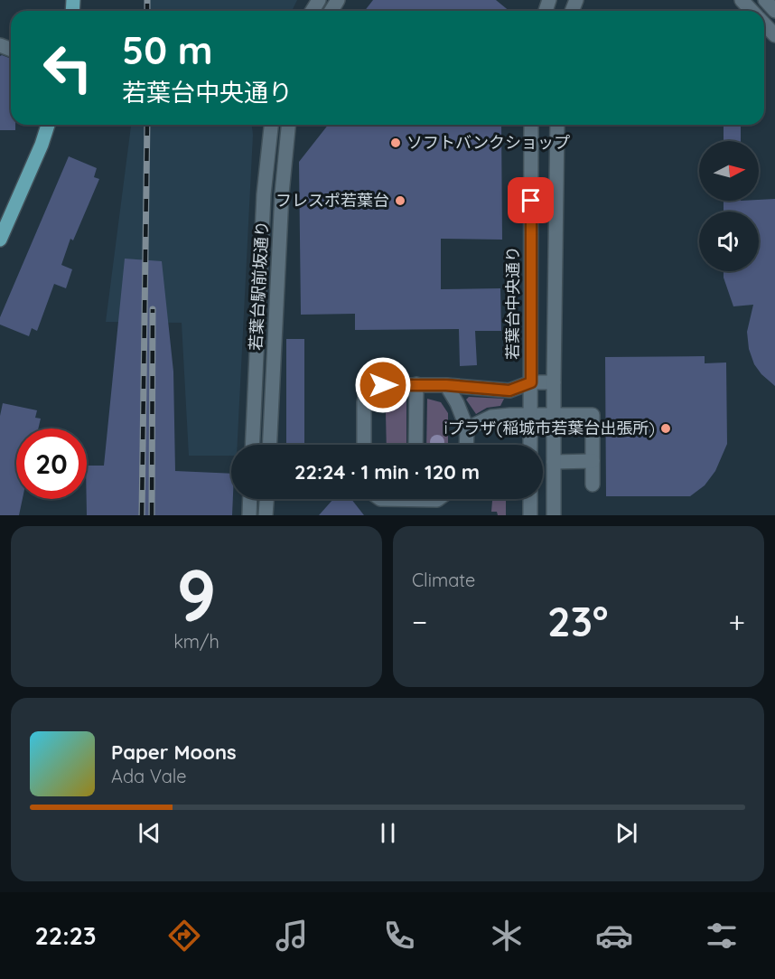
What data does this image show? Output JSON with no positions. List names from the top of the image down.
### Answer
{
  "streets": {
    "street": ["若葉台駅前坂通り", "若葉台中央通り"]
  },
  "places": ["ソフトバンクショップ", "フレスポ若葉台", "iプラザ(稲城市若葉台出張所)"],
  "north": "right",
  "page": {
    "turn": ["50 m", "若葉台中央通り"],
    "limit": "20",
    "trip": "22:24 · 1 min · 120 m",
    "tile": [
      ["9", "km/h"],
      "Climate"
    ],
    "heat": ["−", "23°", "+"],
    "song": ["Paper Moons", "Ada Vale"],
    "tabs": "22:23"
  }
}
